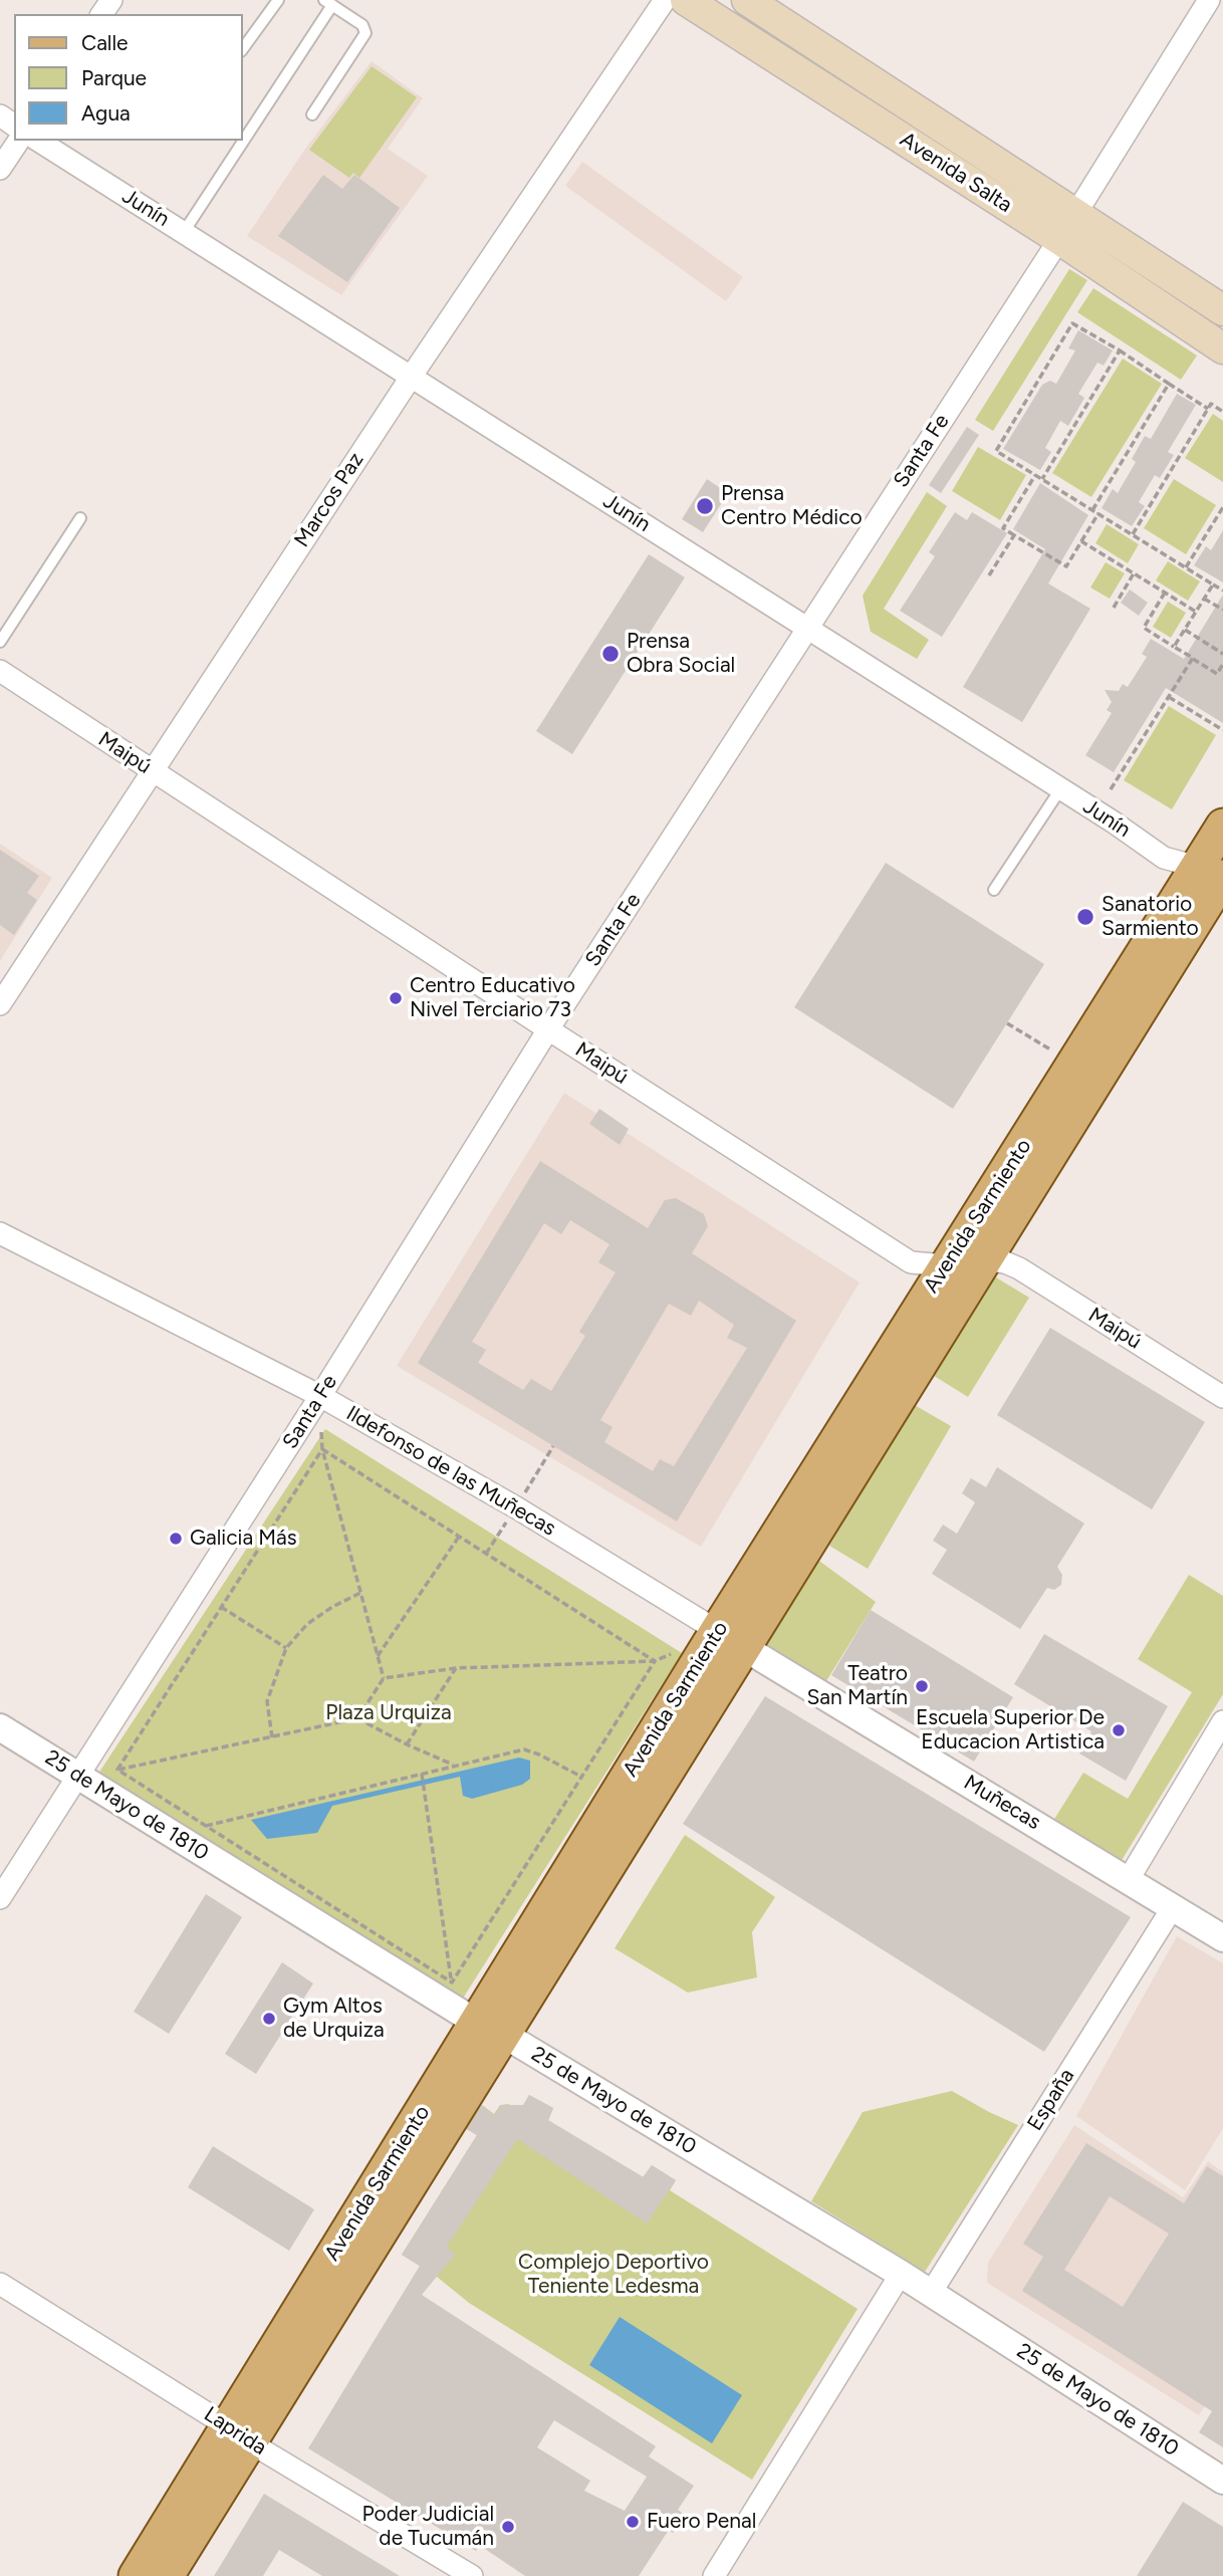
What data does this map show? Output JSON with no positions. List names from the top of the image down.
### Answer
{
  "streets": {
    "main road": ["Avenida Salta", "Avenida Sarmiento"],
    "street": [
      "Junín",
      "Santa Fe",
      "Marcos Paz",
      "Maipú",
      "Ildefonso de las Muñecas",
      "Muñecas",
      "25 de Mayo de 1810",
      "España",
      "Laprida"
    ]
  },
  "crossings": [
    ["Avenida Salta", "Santa Fe"],
    ["Junín", "Santa Fe"],
    ["Junín", "Marcos Paz"],
    ["Junín", "Avenida Sarmiento"],
    ["Santa Fe", "Maipú"],
    ["Santa Fe", "Ildefonso de las Muñecas"],
    ["Santa Fe", "25 de Mayo de 1810"],
    ["Marcos Paz", "Maipú"],
    ["Maipú", "Avenida Sarmiento"],
    ["Avenida Sarmiento", "Ildefonso de las Muñecas"],
    ["Avenida Sarmiento", "Muñecas"],
    ["Avenida Sarmiento", "25 de Mayo de 1810"],
    ["Avenida Sarmiento", "Laprida"],
    ["Ildefonso de las Muñecas", "Muñecas"],
    ["Muñecas", "España"],
    ["25 de Mayo de 1810", "España"]
  ],
  "parks": ["Plaza Urquiza", "Complejo Deportivo Teniente Ledesma"],
  "places": [
    "Prensa Centro Médico",
    "Prensa Obra Social",
    "Sanatorio Sarmiento",
    "Centro Educativo Nivel Terciario 73",
    "Galicia Más",
    "Teatro San Martín",
    "Escuela Superior De Educacion Artistica",
    "Gym Altos de Urquiza",
    "Fuero Penal",
    "Poder Judicial de Tucumán"
  ],
  "legend": ["Calle", "Parque", "Agua"]
}
